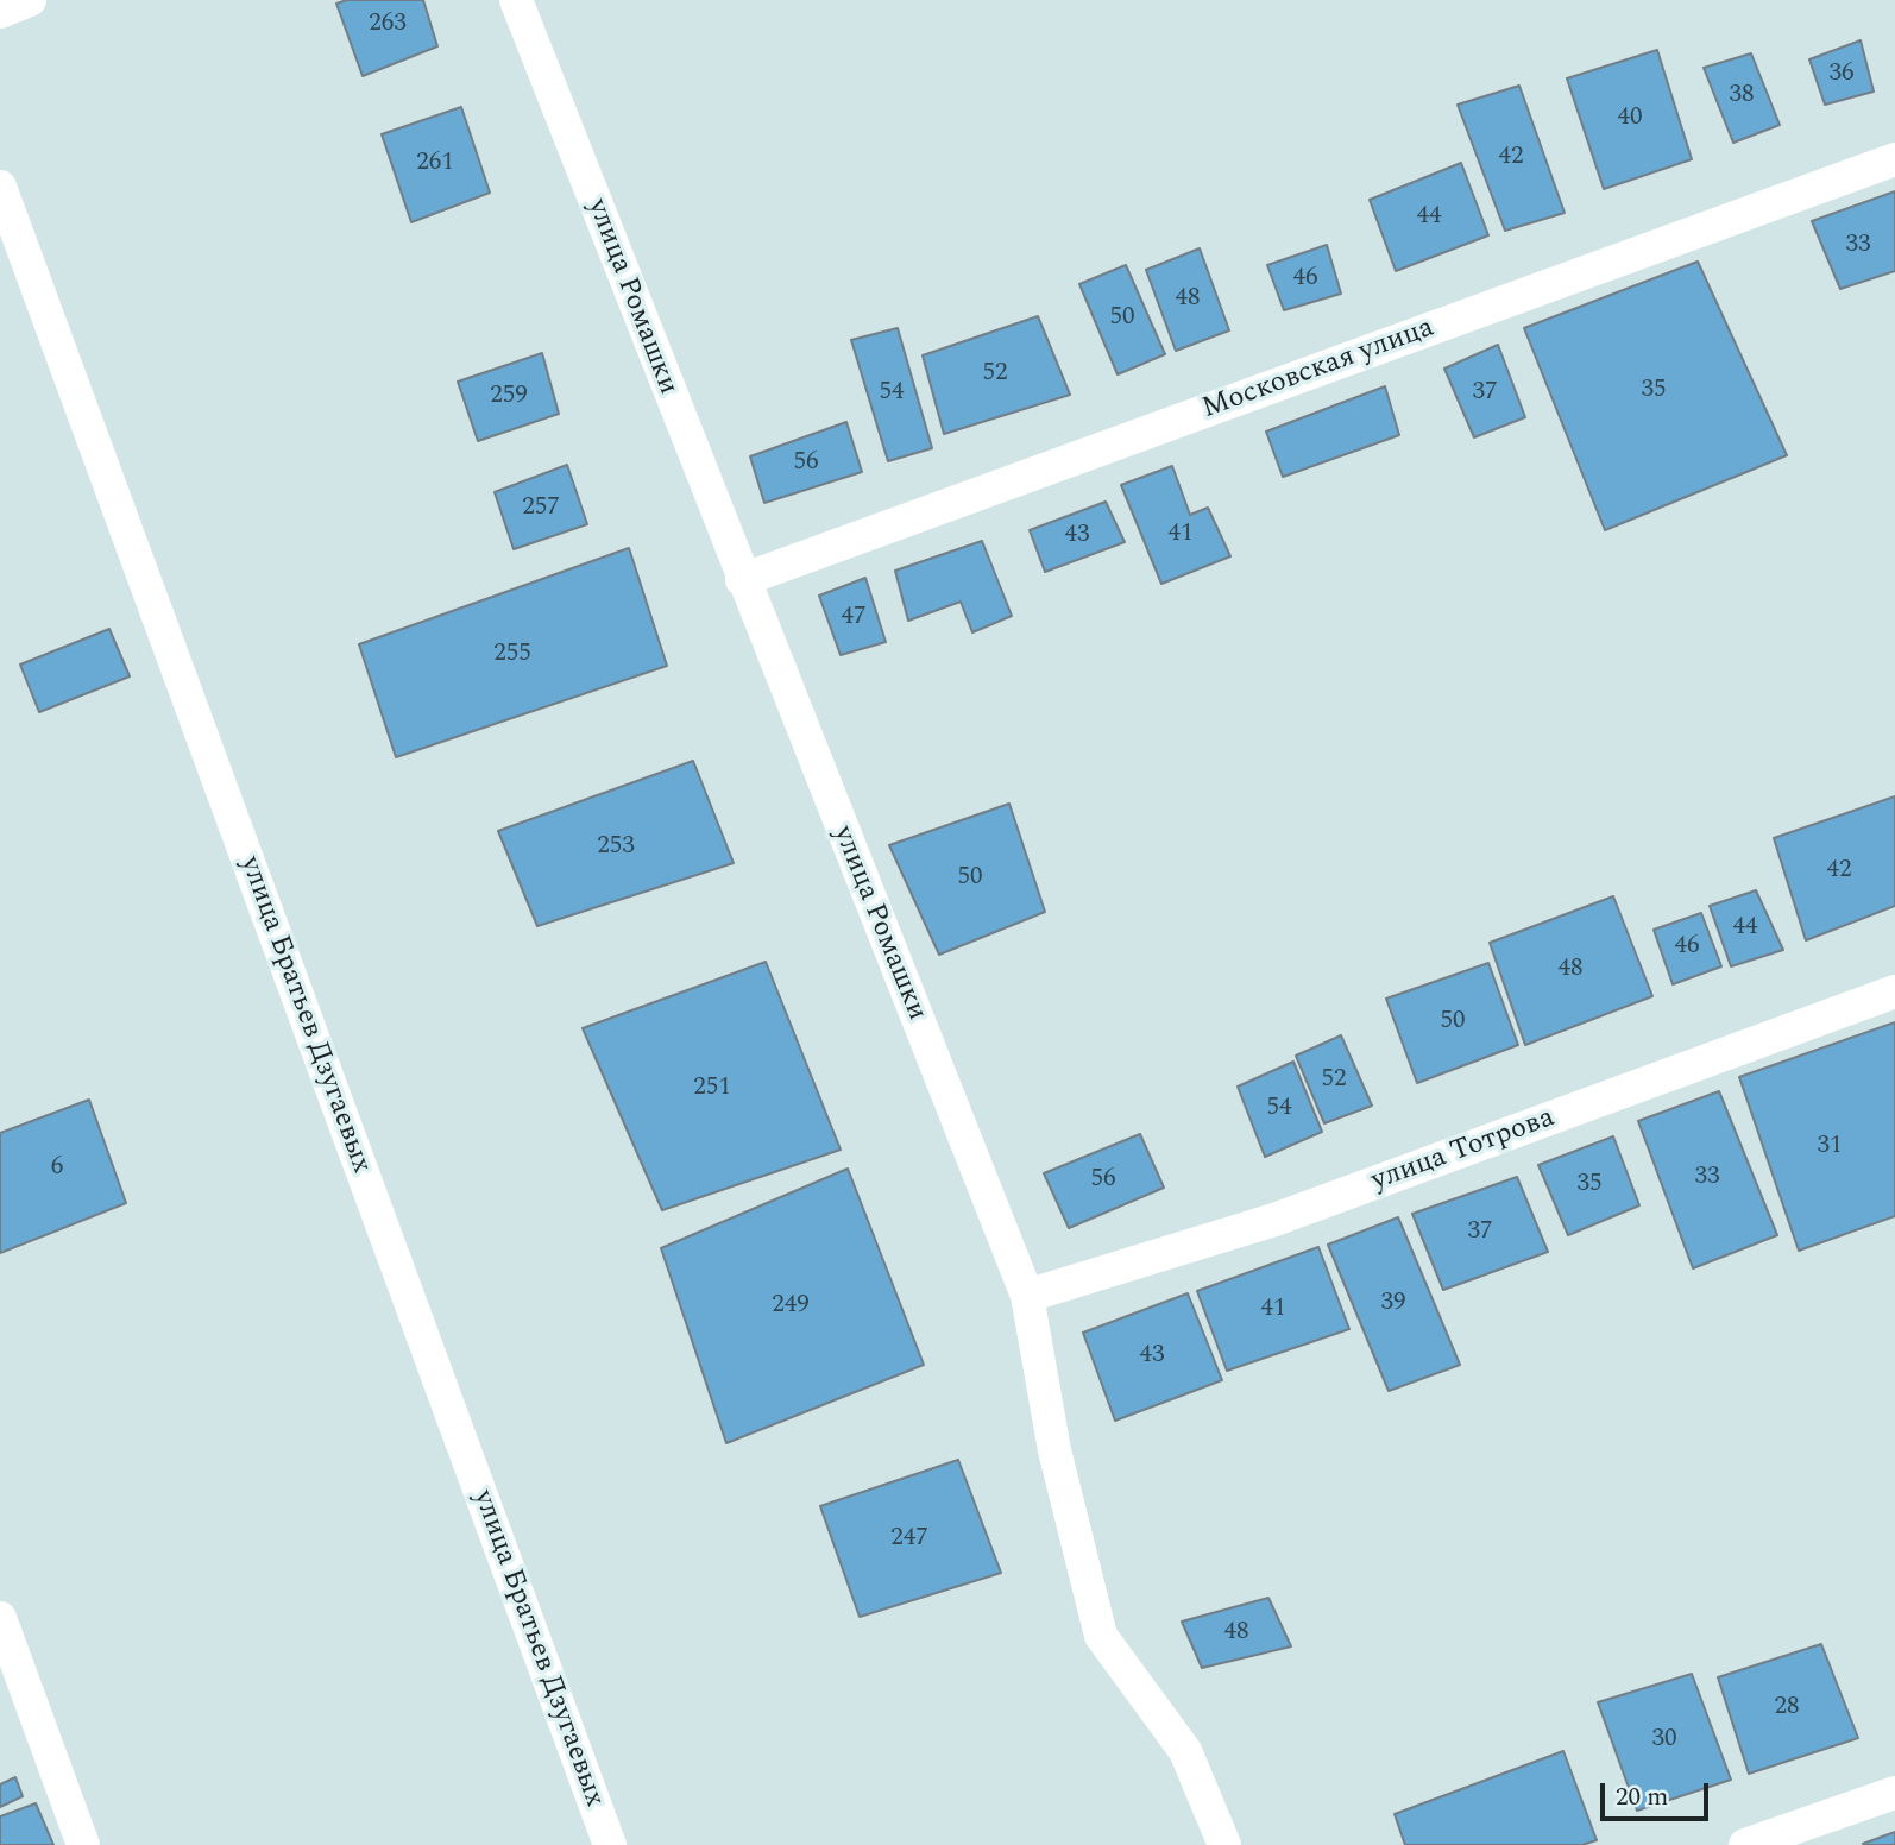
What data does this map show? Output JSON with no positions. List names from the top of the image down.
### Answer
{
  "streets": {
    "street": [
      "улица Ромашки",
      "Московская улица",
      "улица Братьев Дзугаевых",
      "улица Тотрова"
    ]
  },
  "crossings": [
    ["улица Ромашки", "Московская улица"],
    ["улица Ромашки", "улица Тотрова"]
  ],
  "house_numbers": [
    "263",
    "36",
    "38",
    "40",
    "42",
    "261",
    "44",
    "33",
    "46",
    "48",
    "50",
    "52",
    "35",
    "54",
    "37",
    "259",
    "56",
    "257",
    "41",
    "43",
    "47",
    "255",
    "253",
    "42",
    "50",
    "44",
    "46",
    "48",
    "50",
    "52",
    "251",
    "54",
    "31",
    "6",
    "33",
    "56",
    "35",
    "37",
    "39",
    "249",
    "41",
    "43",
    "247",
    "48",
    "28",
    "30"
  ],
  "scale_bar": "20 m"
}
